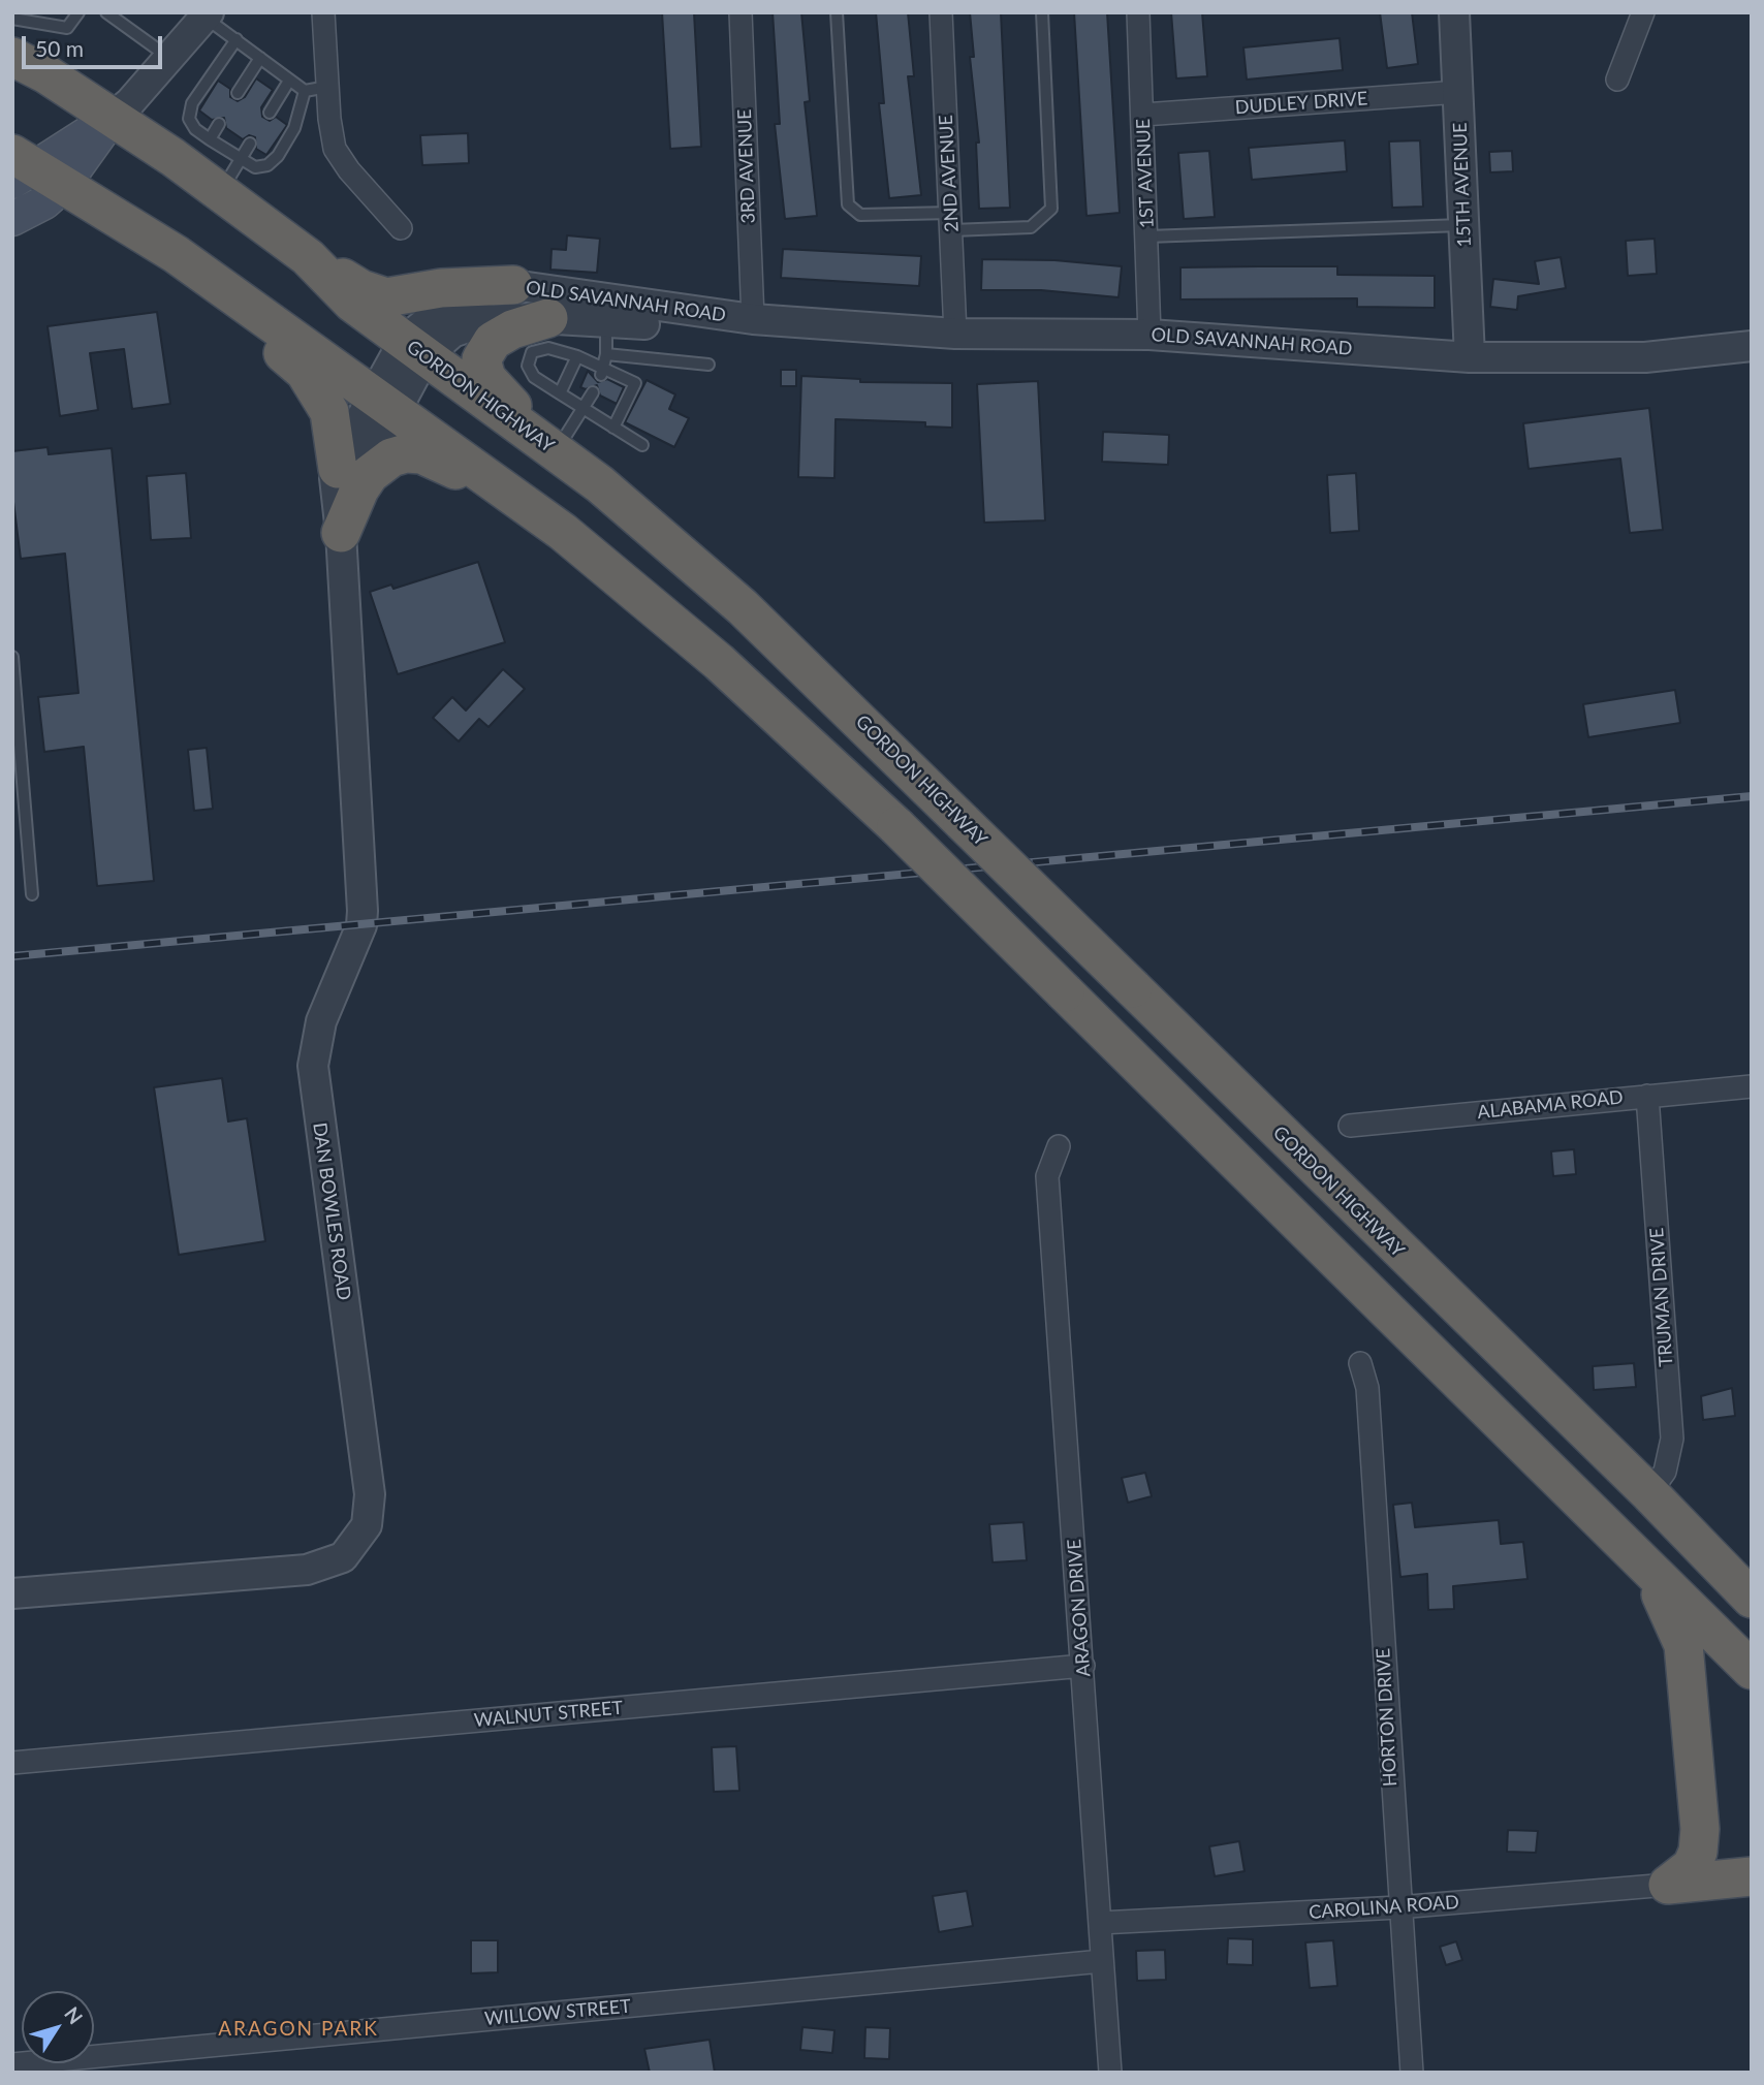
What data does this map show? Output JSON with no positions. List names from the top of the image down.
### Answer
{
  "streets": {
    "highway": ["GORDON HIGHWAY"],
    "street": [
      "DUDLEY DRIVE",
      "3RD AVENUE",
      "2ND AVENUE",
      "1ST AVENUE",
      "15TH AVENUE",
      "OLD SAVANNAH ROAD",
      "ALABAMA ROAD",
      "DAN BOWLES ROAD",
      "TRUMAN DRIVE",
      "ARAGON DRIVE",
      "WALNUT STREET",
      "HORTON DRIVE",
      "CAROLINA ROAD",
      "WILLOW STREET"
    ]
  },
  "crossings": [
    ["DUDLEY DRIVE", "1ST AVENUE"],
    ["DUDLEY DRIVE", "15TH AVENUE"],
    ["3RD AVENUE", "OLD SAVANNAH ROAD"],
    ["2ND AVENUE", "OLD SAVANNAH ROAD"],
    ["1ST AVENUE", "OLD SAVANNAH ROAD"],
    ["15TH AVENUE", "OLD SAVANNAH ROAD"],
    ["OLD SAVANNAH ROAD", "GORDON HIGHWAY"],
    ["OLD SAVANNAH ROAD", "DAN BOWLES ROAD"],
    ["GORDON HIGHWAY", "TRUMAN DRIVE"],
    ["ALABAMA ROAD", "TRUMAN DRIVE"],
    ["ARAGON DRIVE", "WALNUT STREET"],
    ["ARAGON DRIVE", "CAROLINA ROAD"],
    ["ARAGON DRIVE", "WILLOW STREET"],
    ["HORTON DRIVE", "CAROLINA ROAD"]
  ],
  "districts": ["ARAGON PARK"],
  "scale_bar": "50 m",
  "north": "top right"
}
